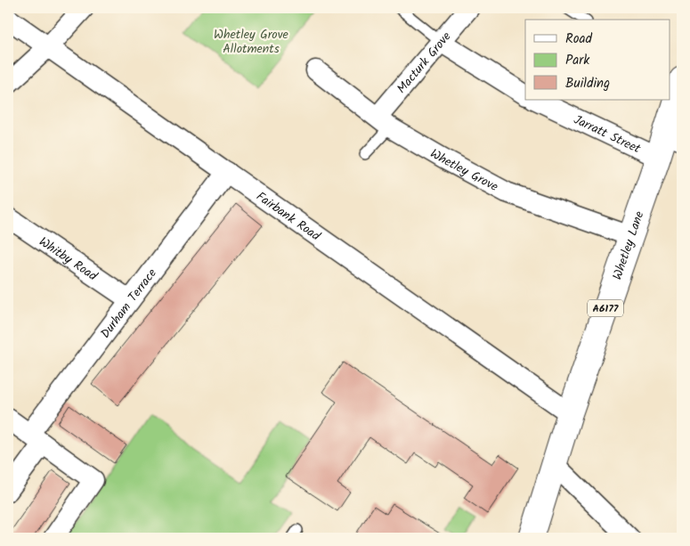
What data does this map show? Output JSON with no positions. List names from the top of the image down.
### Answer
{
  "streets": {
    "main road": ["Whetley Lane", "A6177"],
    "street": [
      "Macturk Grove",
      "Jarratt Street",
      "Whetley Grove",
      "Fairbank Road",
      "Whitby Road",
      "Durham Terrace"
    ]
  },
  "crossings": [
    ["Macturk Grove", "Whetley Grove"],
    ["Jarratt Street", "Whetley Lane"],
    ["Whetley Grove", "Whetley Lane"],
    ["Fairbank Road", "Whetley Lane"],
    ["Fairbank Road", "Durham Terrace"],
    ["Whitby Road", "Durham Terrace"]
  ],
  "parks": ["Whetley Grove Allotments"],
  "legend": ["Road", "Park", "Building"]
}
